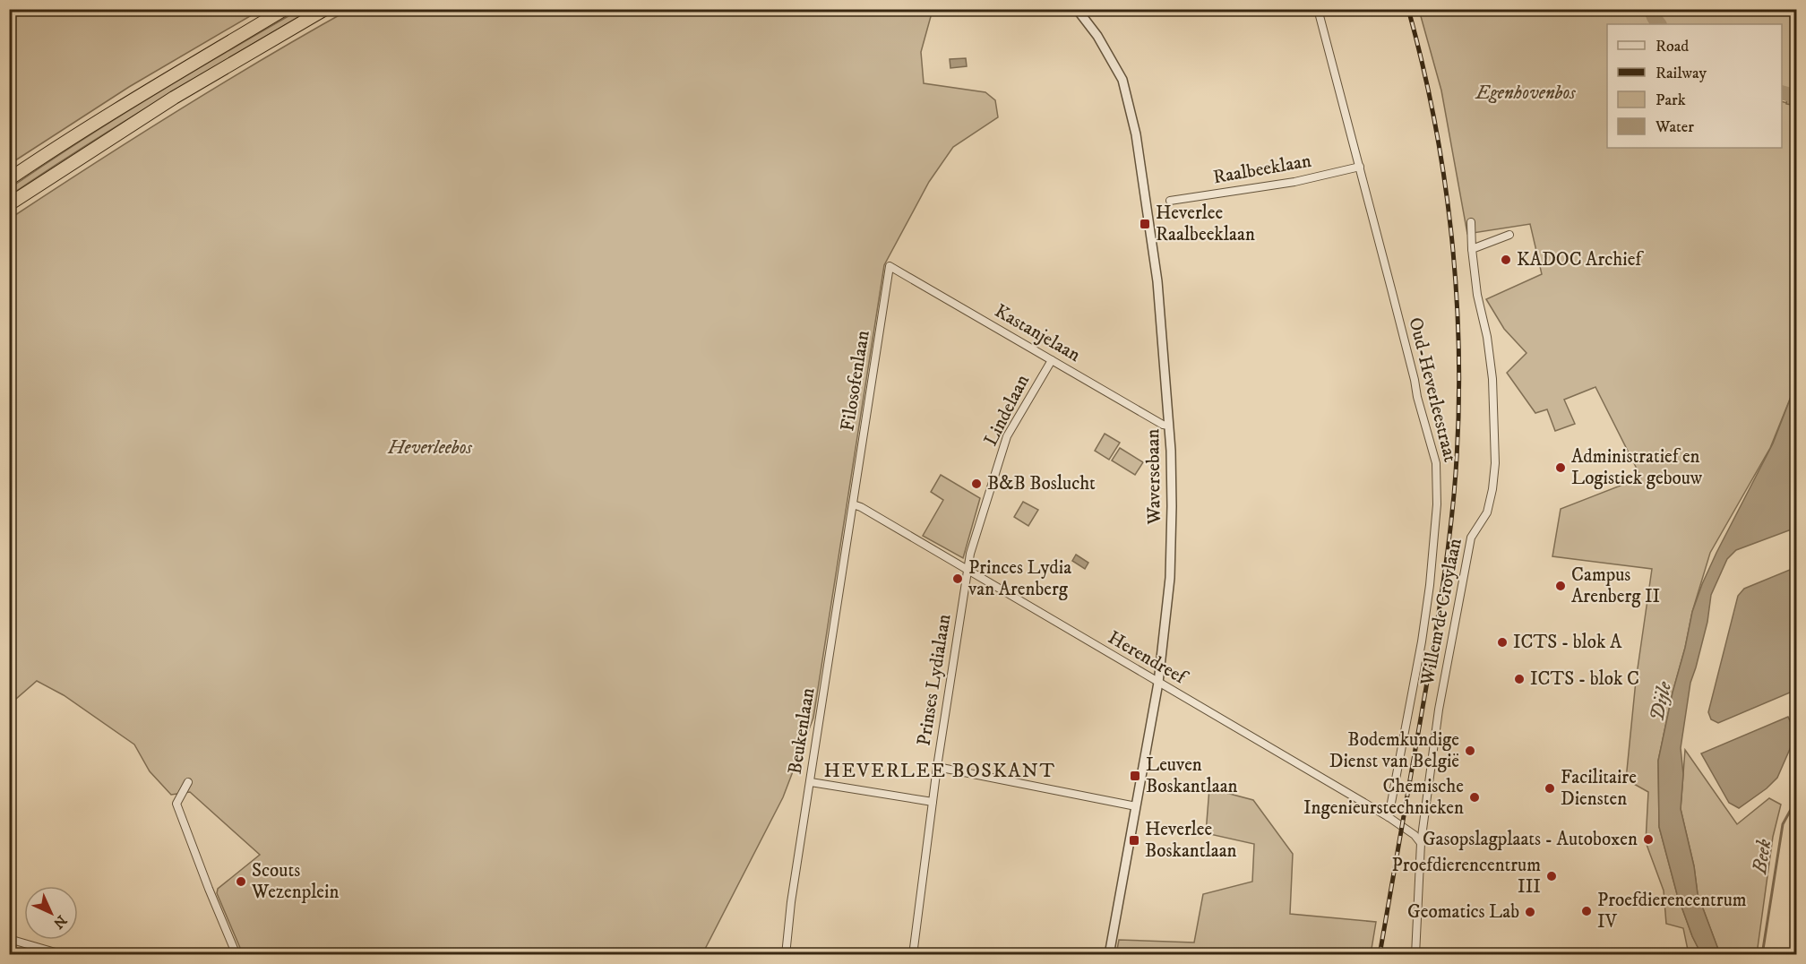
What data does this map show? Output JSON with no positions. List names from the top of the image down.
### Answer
{
  "streets": {
    "street": [
      "Raalbeeklaan",
      "Kastanjelaan",
      "Filosofenlaan",
      "Oud-Heverleestraat",
      "Lindelaan",
      "Waversebaan",
      "Willem de Croylaan",
      "Herendreef",
      "Prinses Lydialaan",
      "Beukenlaan"
    ]
  },
  "crossings": [
    ["Raalbeeklaan", "Oud-Heverleestraat"],
    ["Kastanjelaan", "Filosofenlaan"],
    ["Kastanjelaan", "Lindelaan"],
    ["Kastanjelaan", "Waversebaan"],
    ["Filosofenlaan", "Herendreef"],
    ["Filosofenlaan", "Beukenlaan"],
    ["Oud-Heverleestraat", "Herendreef"],
    ["Lindelaan", "Herendreef"],
    ["Lindelaan", "Prinses Lydialaan"],
    ["Waversebaan", "Herendreef"],
    ["Willem de Croylaan", "Herendreef"],
    ["Herendreef", "Prinses Lydialaan"]
  ],
  "districts": ["HEVERLEE BOSKANT"],
  "water": ["Dijle", "Beek"],
  "parks": ["Egenhovenbos", "Heverleebos"],
  "places": {
    "transit": ["Heverlee Raalbeeklaan", "Leuven Boskantlaan", "Heverlee Boskantlaan"],
    "other": [
      "KADOC Archief",
      "Administratief en Logistiek gebouw",
      "B&B Boslucht",
      "Princes Lydia van Arenberg",
      "Campus Arenberg II",
      "ICTS - blok A",
      "ICTS - blok C",
      "Bodemkundige Dienst van België",
      "Facilitaire Diensten",
      "Chemische Ingenieurstechnieken",
      "Gasopslagplaats - Autoboxen",
      "Proefdierencentrum III",
      "Scouts Wezenplein",
      "Proefdierencentrum IV",
      "Geomatics Lab"
    ]
  },
  "legend": [
    "Road",
    "Railway",
    "Park",
    "Water"
  ],
  "north": "bottom right"
}
